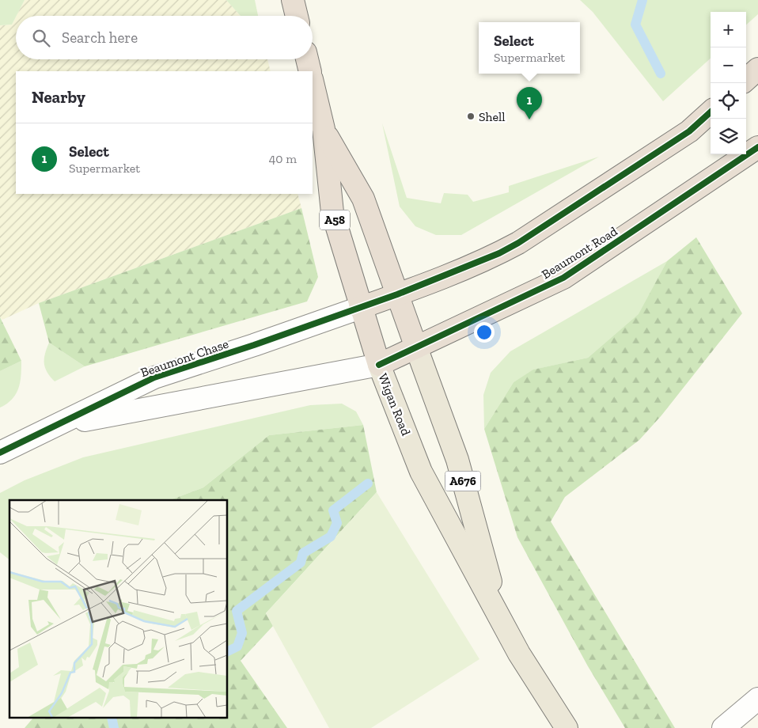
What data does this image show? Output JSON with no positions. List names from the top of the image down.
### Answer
{
  "streets": {
    "highway": ["A58", "Beaumont Road", "Wigan Road"],
    "main road": ["A676"],
    "street": ["Beaumont Chase"]
  },
  "crossings": [
    ["Beaumont Road", "Beaumont Chase"],
    ["Beaumont Road", "Wigan Road"],
    ["Beaumont Chase", "Wigan Road"]
  ],
  "places": ["Shell"],
  "page": {
    "map_buttons": ["+", "−"],
    "search": "Search here",
    "popup": ["Select", "Supermarket"],
    "heading": "Nearby",
    "pins": "1",
    "list": [
      {
        "mark": "1",
        "name": "Select",
        "note": "Supermarket",
        "value": "40 m"
      }
    ]
  }
}
